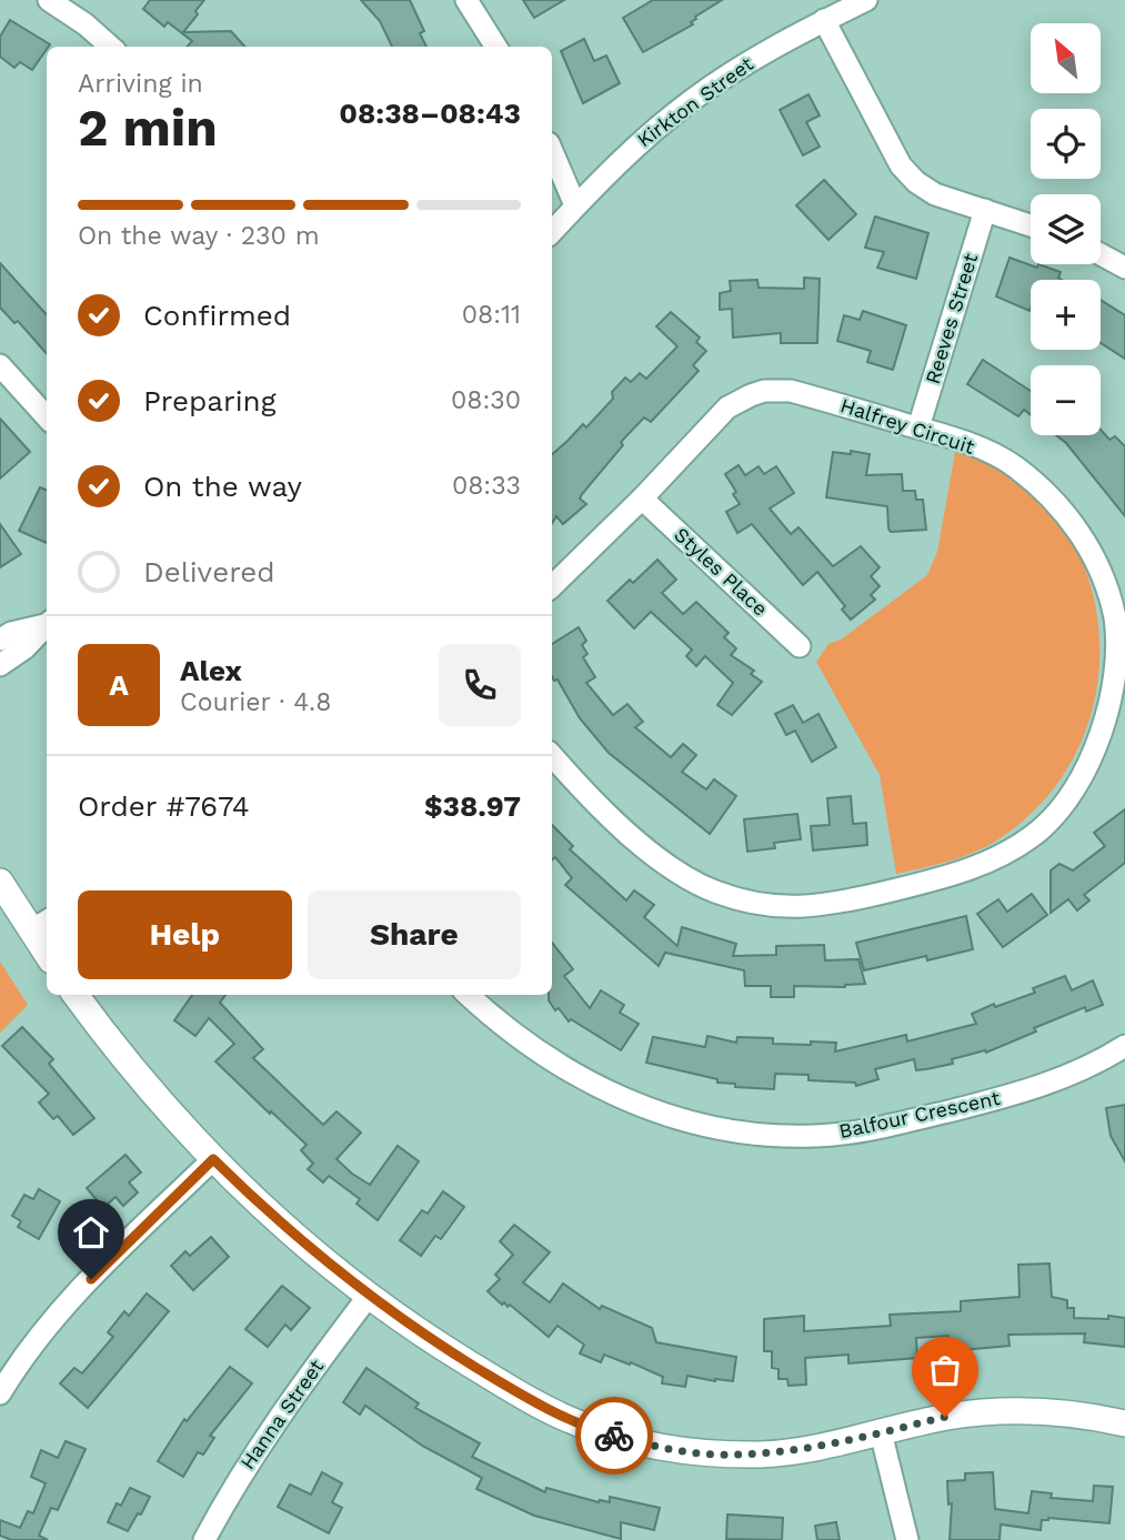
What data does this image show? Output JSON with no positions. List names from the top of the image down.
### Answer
{
  "streets": {
    "street": [
      "Kirkton Street",
      "Reeves Street",
      "Halfrey Circuit",
      "Styles Place",
      "Balfour Crescent",
      "Hanna Street"
    ]
  },
  "crossings": [
    ["Reeves Street", "Halfrey Circuit"],
    ["Halfrey Circuit", "Styles Place"]
  ],
  "north": "top left",
  "page": {
    "map_buttons": ["+", "−"],
    "heading": ["2 min", "Arriving in", "08:38–08:43"],
    "panel": [
      "Alex",
      "Courier · 4.8",
      "Order #7674",
      "$38.97"
    ],
    "bar": "On the way · 230 m",
    "list": [
      ["Confirmed", "08:11"],
      ["Preparing", "08:30"],
      ["On the way", "08:33"],
      "Delivered"
    ],
    "round": "A",
    "buttons": ["Help", "Share"]
  }
}
